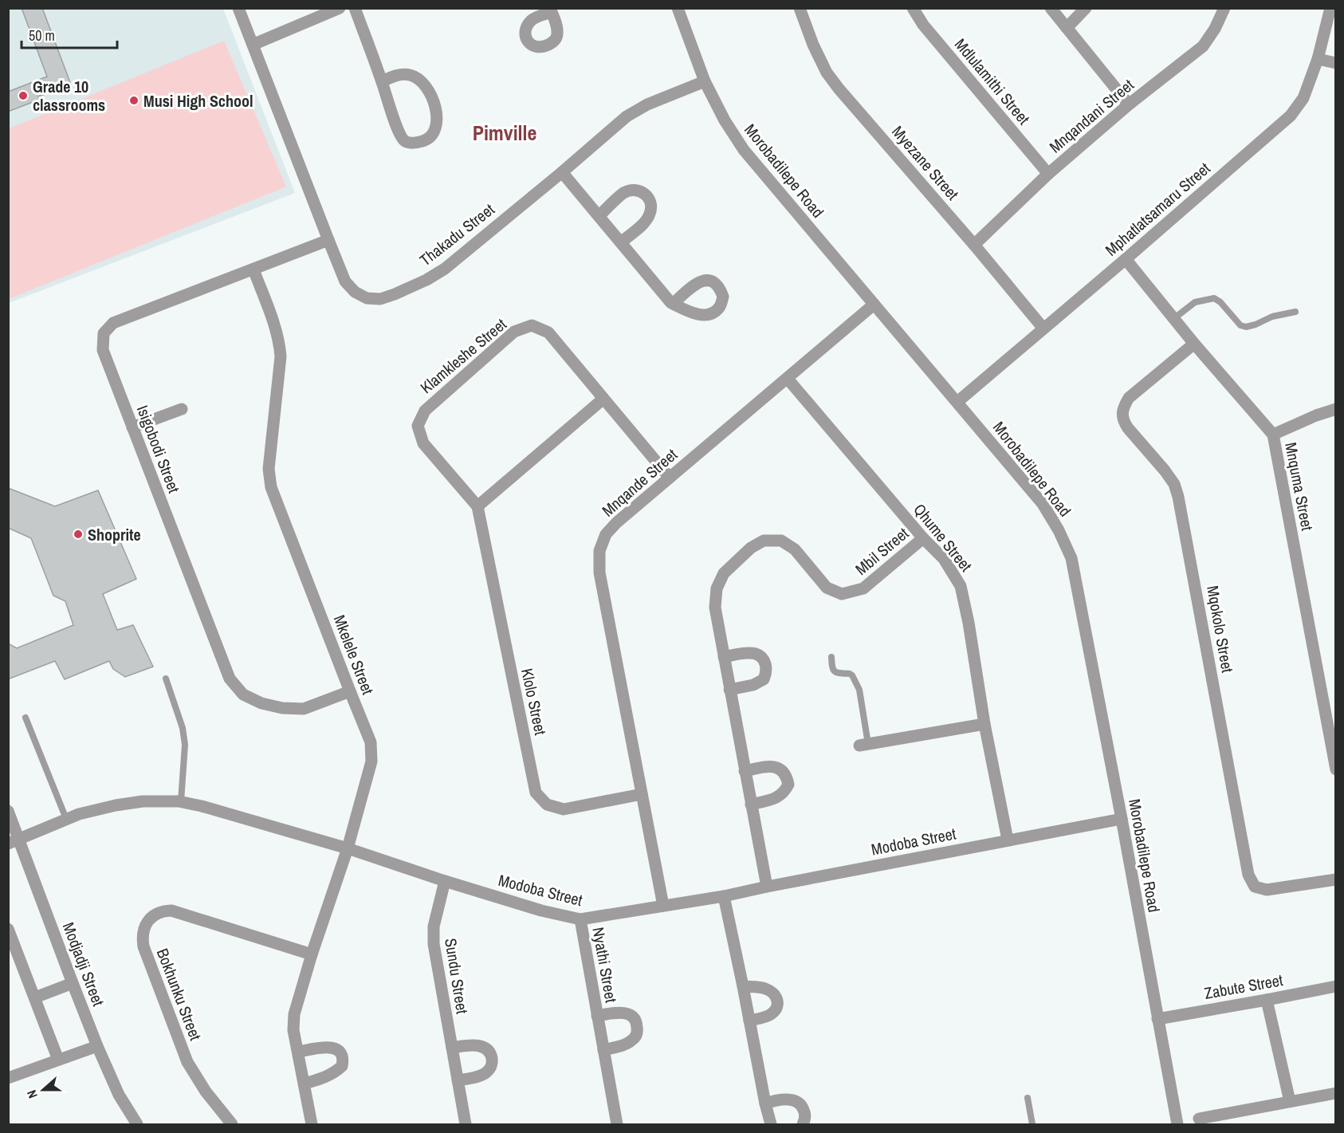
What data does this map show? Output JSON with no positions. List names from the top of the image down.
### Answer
{
  "streets": {
    "street": [
      "Mdlulamithi Street",
      "Mnqandani Street",
      "Myezane Street",
      "Morobadilepe Road",
      "Mphatlatsamaru Street",
      "Thakadu Street",
      "Klamkleshe Street",
      "Isigobodi Street",
      "Mnqande Street",
      "Mnquma Street",
      "Qhume Street",
      "Mbil Street",
      "Mqokolo Street",
      "Mkelele Street",
      "Klolo Street",
      "Modoba Street",
      "Modjadji Street",
      "Nyathi Street",
      "Sundu Street",
      "Zabute Street",
      "Bokhunku Street"
    ]
  },
  "crossings": [
    ["Mdlulamithi Street", "Mnqandani Street"],
    ["Mnqandani Street", "Myezane Street"],
    ["Myezane Street", "Mphatlatsamaru Street"],
    ["Morobadilepe Road", "Mphatlatsamaru Street"],
    ["Morobadilepe Road", "Thakadu Street"],
    ["Morobadilepe Road", "Mnqande Street"],
    ["Morobadilepe Road", "Modoba Street"],
    ["Morobadilepe Road", "Zabute Street"],
    ["Mphatlatsamaru Street", "Mnquma Street"],
    ["Thakadu Street", "Isigobodi Street"],
    ["Klamkleshe Street", "Mnqande Street"],
    ["Klamkleshe Street", "Klolo Street"],
    ["Isigobodi Street", "Mkelele Street"],
    ["Mnqande Street", "Qhume Street"],
    ["Mnqande Street", "Klolo Street"],
    ["Mnqande Street", "Modoba Street"],
    ["Mnquma Street", "Mqokolo Street"],
    ["Qhume Street", "Mbil Street"],
    ["Qhume Street", "Modoba Street"],
    ["Mbil Street", "Modoba Street"],
    ["Mkelele Street", "Modoba Street"],
    ["Mkelele Street", "Bokhunku Street"],
    ["Modoba Street", "Modjadji Street"],
    ["Modoba Street", "Nyathi Street"],
    ["Modoba Street", "Sundu Street"]
  ],
  "districts": ["Pimville"],
  "places": ["Grade 10 classrooms", "Musi High School", "Shoprite"],
  "scale_bar": "50 m",
  "north": "left"
}
